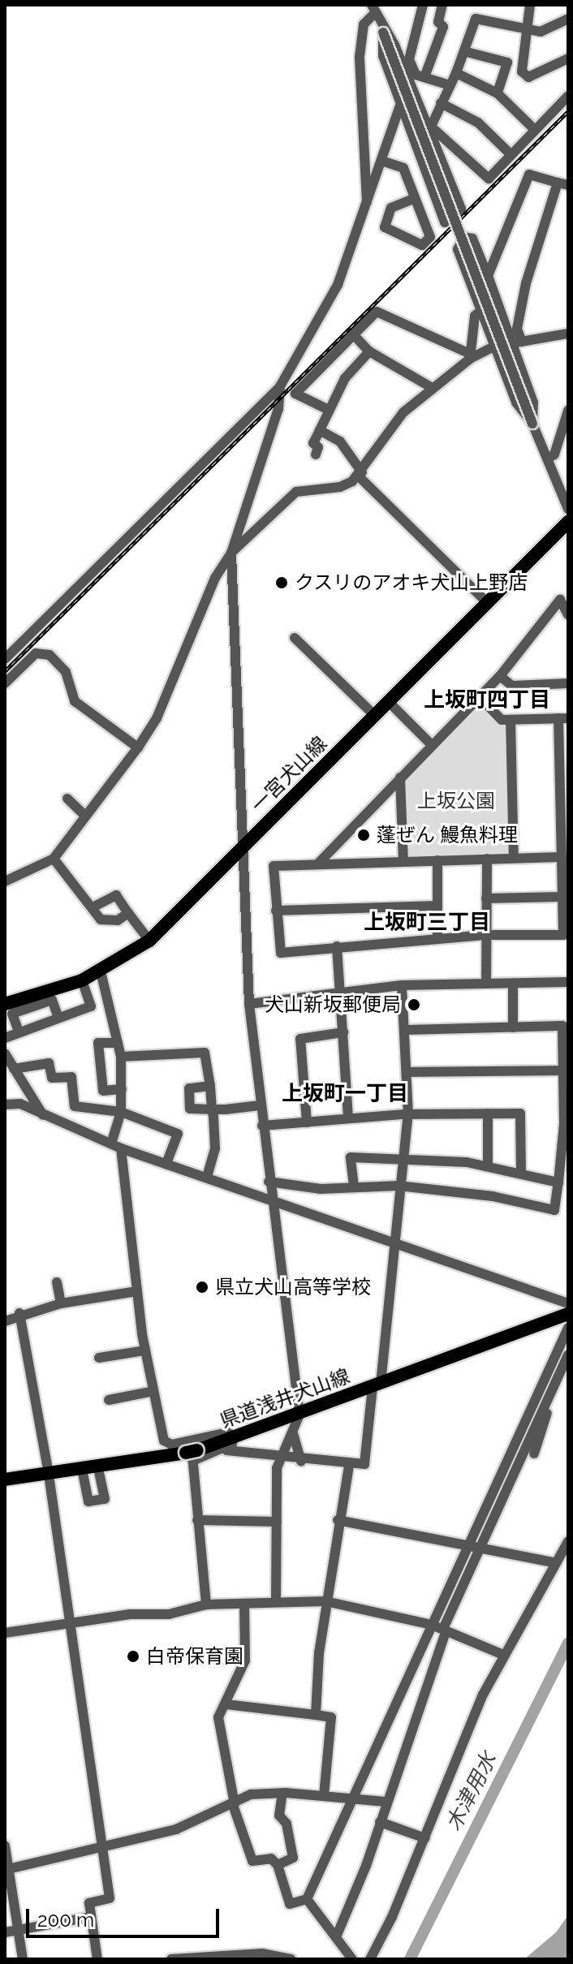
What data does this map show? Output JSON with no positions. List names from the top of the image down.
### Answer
{
  "streets": {
    "main road": ["一宮犬山線", "県道浅井犬山線"]
  },
  "districts": ["上坂町四丁目", "上坂町三丁目", "上坂町一丁目"],
  "water": ["木津用水"],
  "parks": ["上坂公園"],
  "places": [
    "クスリのアオキ犬山上野店",
    "蓬ぜん 鰻魚料理",
    "犬山新坂郵便局",
    "県立犬山高等学校",
    "白帝保育園"
  ],
  "scale_bar": "200 m"
}
